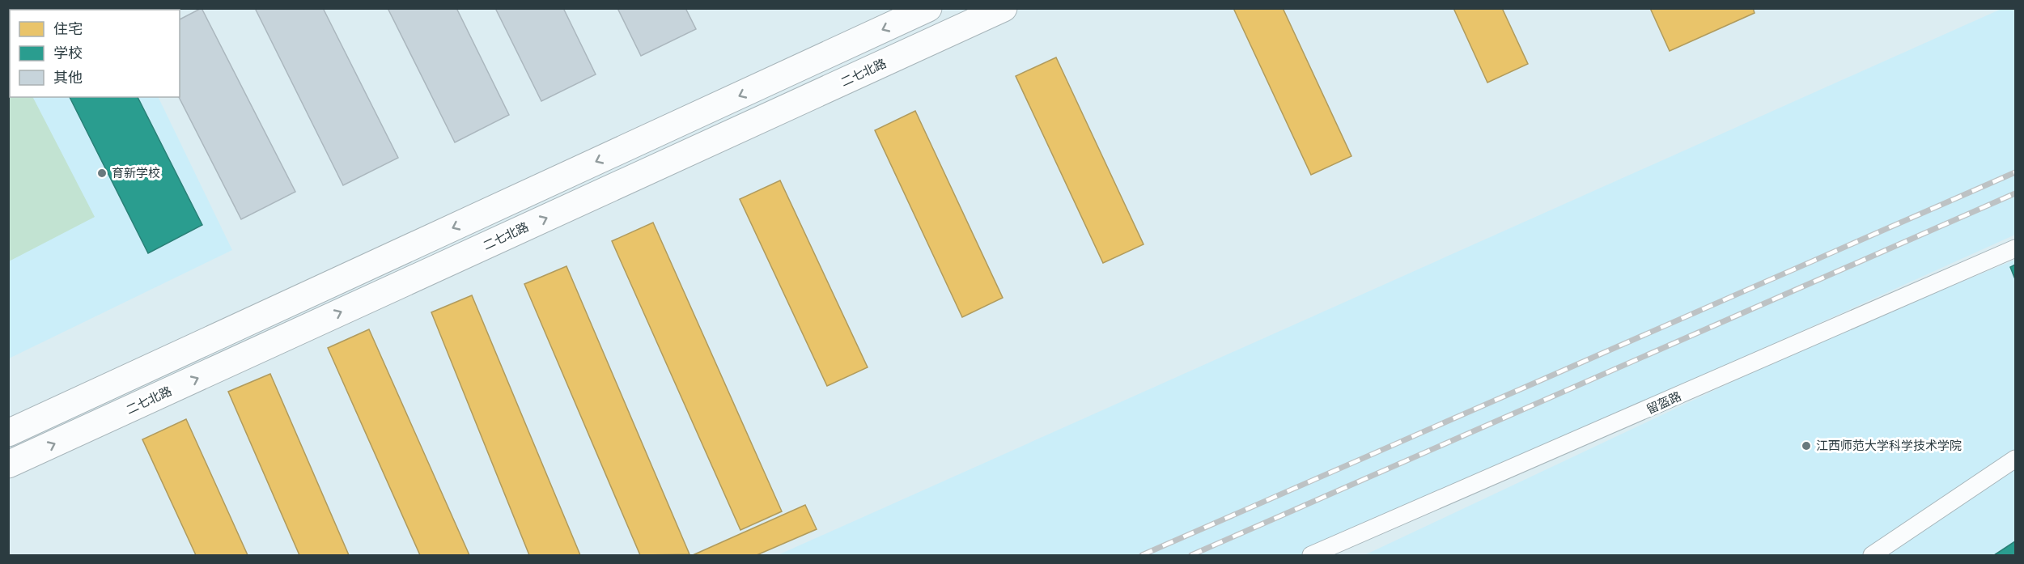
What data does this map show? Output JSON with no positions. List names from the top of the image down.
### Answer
{
  "streets": {
    "main road": ["二七北路"],
    "lane": ["留盔路"]
  },
  "places": ["育新学校", "江西师范大学科学技术学院"],
  "legend": ["住宅", "学校", "其他"]
}
